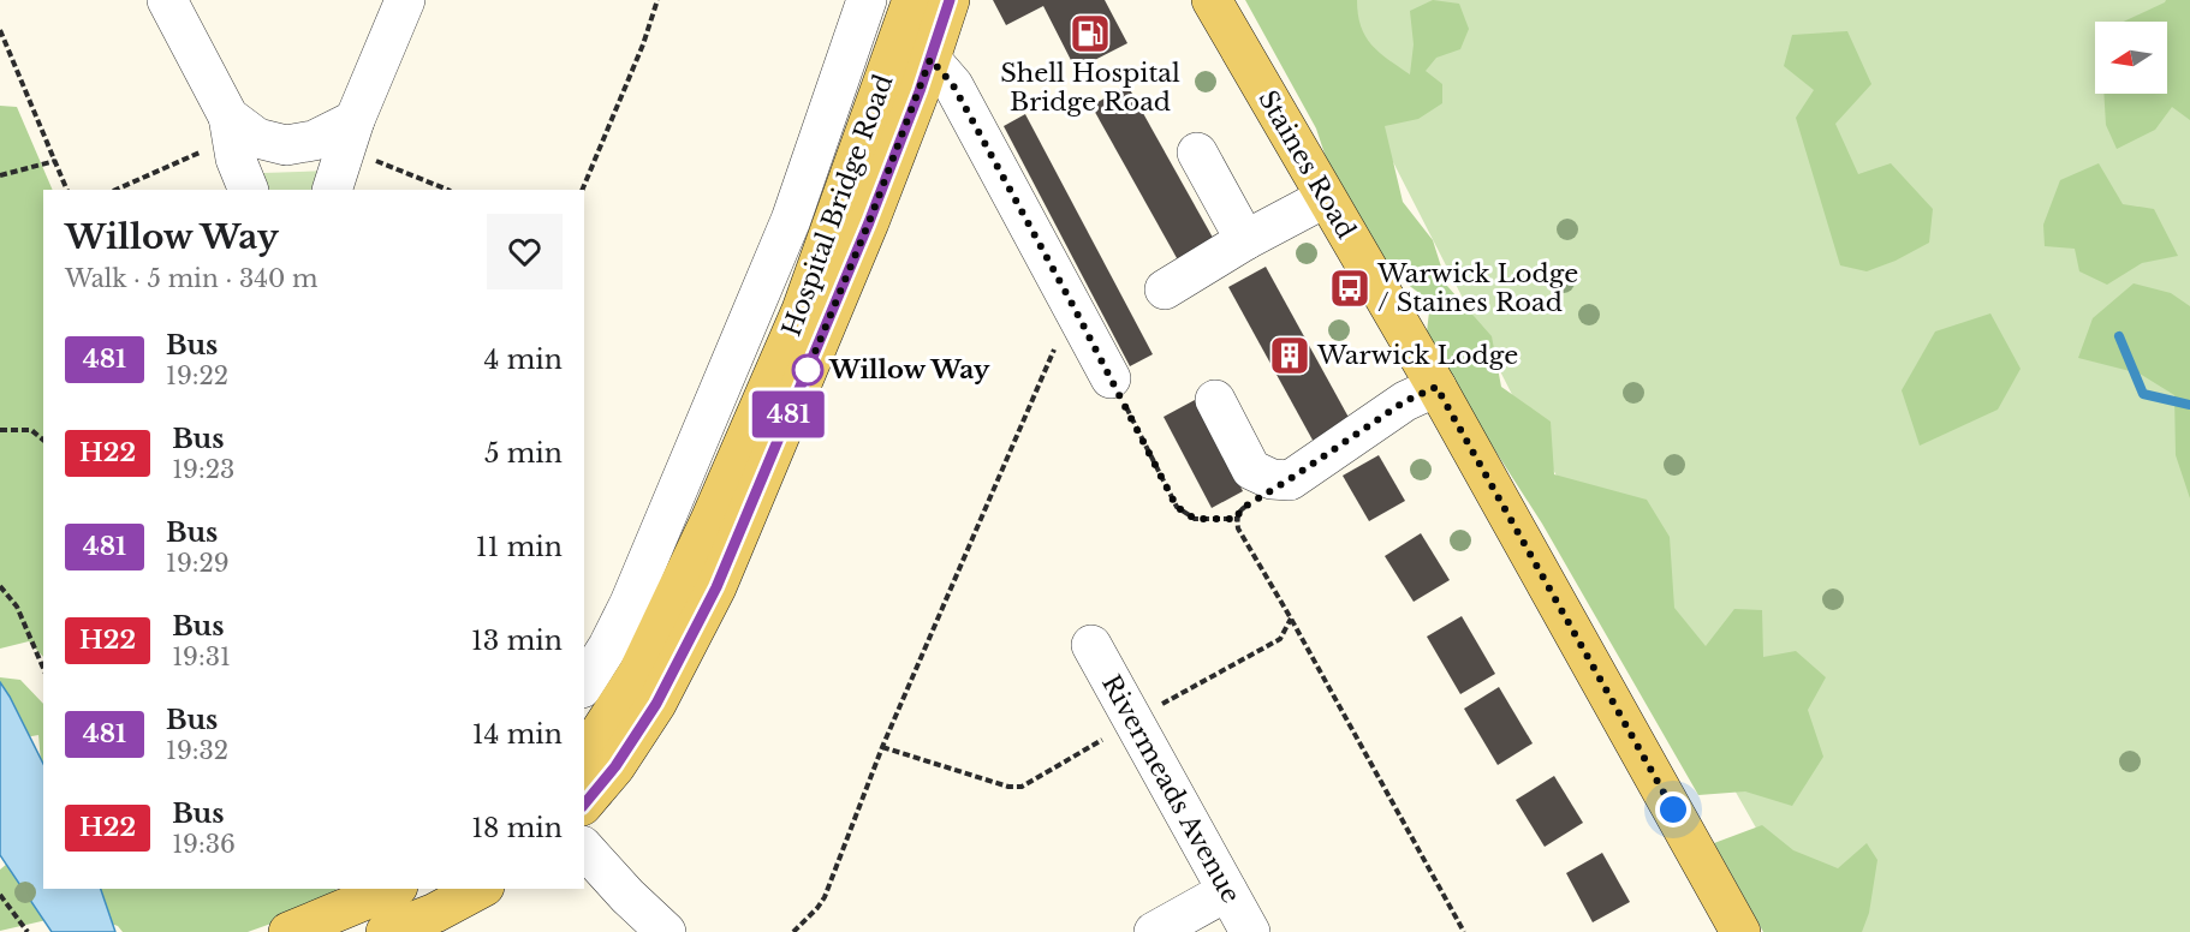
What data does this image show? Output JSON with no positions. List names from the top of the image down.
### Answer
{
  "streets": {
    "main road": ["Staines Road", "Hospital Bridge Road"],
    "street": ["Rivermeads Avenue"]
  },
  "places": {
    "fuel station": ["Shell Hospital Bridge Road"],
    "bus stop": ["Warwick Lodge / Staines Road"],
    "building": ["Warwick Lodge"],
    "other": ["Willow Way"]
  },
  "lines": ["bus line 481"],
  "north": "left",
  "page": {
    "on_map": "481",
    "heading": ["Willow Way", "Walk · 5 min · 340 m"],
    "list": [
      {
        "mark": "481",
        "name": "Bus",
        "note": "19:22",
        "value": "4 min"
      },
      {
        "mark": "H22",
        "name": "Bus",
        "note": "19:23",
        "value": "5 min"
      },
      {
        "mark": "481",
        "name": "Bus",
        "note": "19:29",
        "value": "11 min"
      },
      {
        "mark": "H22",
        "name": "Bus",
        "note": "19:31",
        "value": "13 min"
      },
      {
        "mark": "481",
        "name": "Bus",
        "note": "19:32",
        "value": "14 min"
      },
      {
        "mark": "H22",
        "name": "Bus",
        "note": "19:36",
        "value": "18 min"
      }
    ]
  }
}
